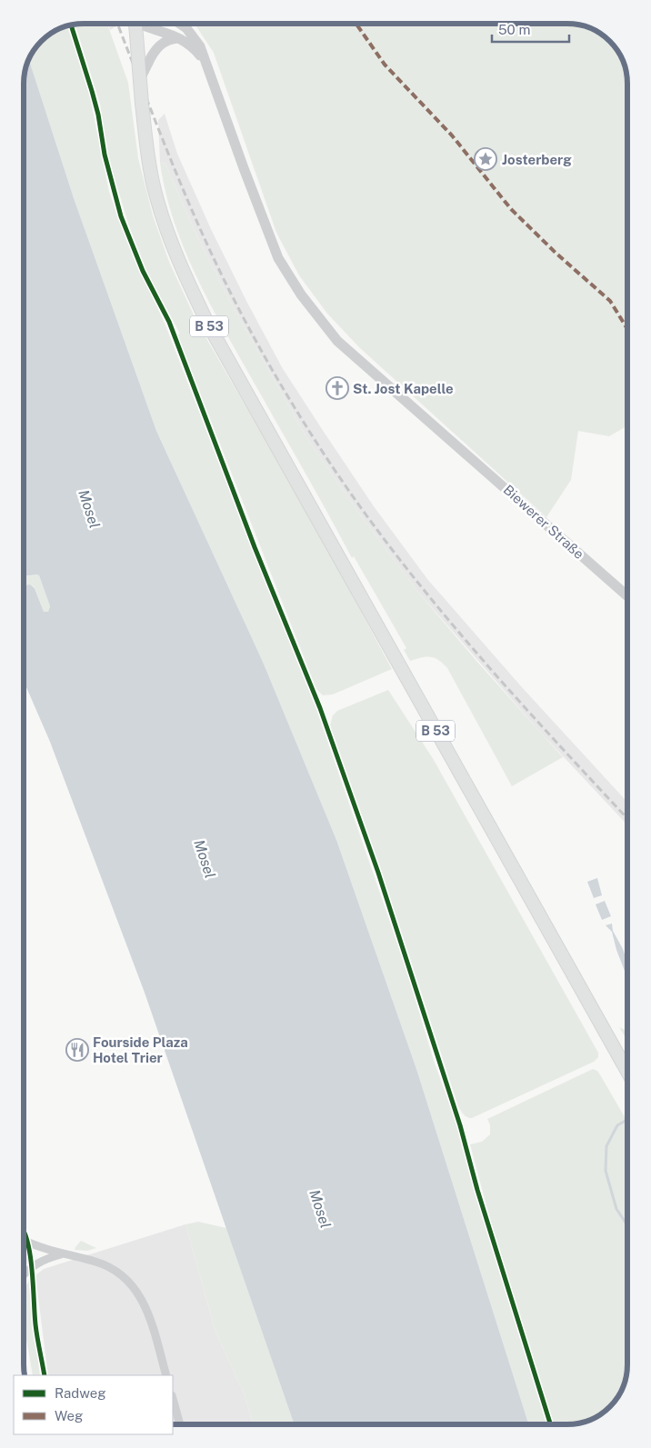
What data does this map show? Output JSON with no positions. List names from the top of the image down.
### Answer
{
  "streets": {
    "main road": ["B 53"],
    "street": ["Biewerer Straße"]
  },
  "water": ["Mosel"],
  "places": {
    "place": ["Josterberg"],
    "church": ["St. Jost Kapelle"],
    "restaurant": ["Fourside Plaza Hotel Trier"]
  },
  "legend": ["Radweg", "Weg"],
  "scale_bar": "50 m"
}
